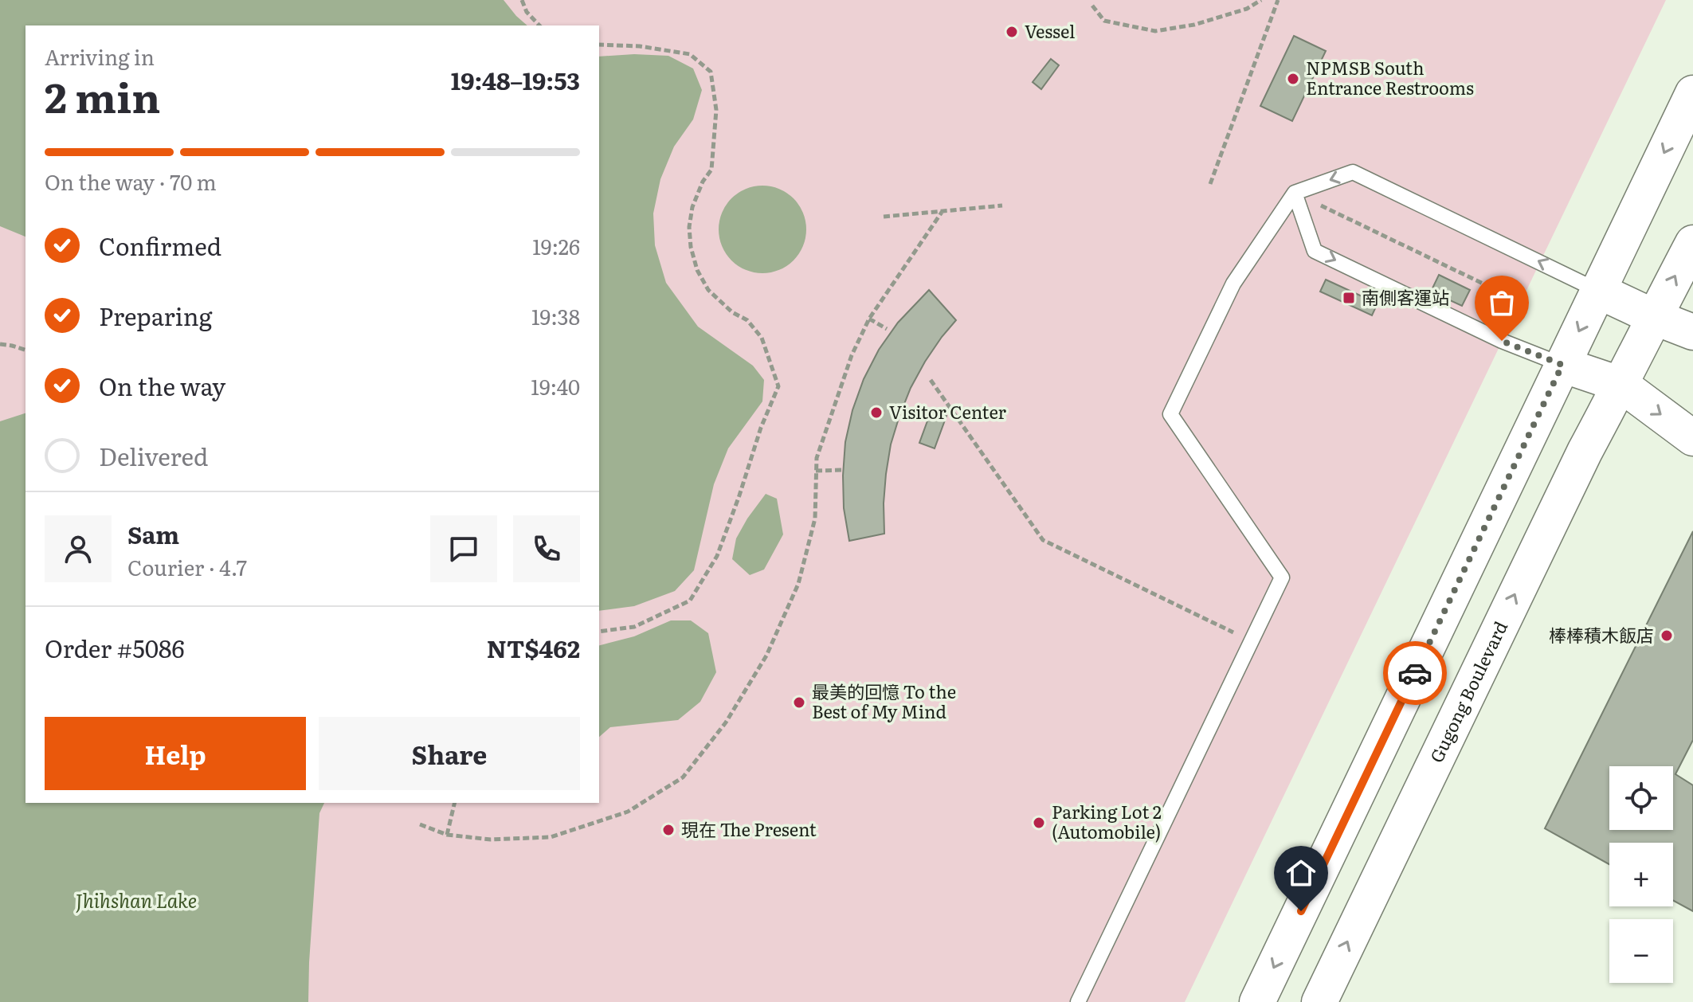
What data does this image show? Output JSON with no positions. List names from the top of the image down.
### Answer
{
  "streets": {
    "street": ["Gugong Boulevard"]
  },
  "water": ["Jhihshan Lake"],
  "places": {
    "other": [
      "Vessel",
      "NPMSB South Entrance Restrooms",
      "Visitor Center",
      "棒棒積木飯店",
      "最美的回憶 To the Best of My Mind",
      "Parking Lot 2 (Automobile)",
      "現在 The Present"
    ],
    "transit": ["南側客運站"]
  },
  "page": {
    "heading": ["2 min", "Arriving in", "19:48–19:53"],
    "panel": [
      "Sam",
      "Courier · 4.7",
      "Order #5086",
      "NT$462"
    ],
    "bar": "On the way · 70 m",
    "list": [
      ["Confirmed", "19:26"],
      ["Preparing", "19:38"],
      ["On the way", "19:40"],
      "Delivered"
    ],
    "buttons": ["Help", "Share"],
    "map_buttons": ["+", "−"]
  }
}
